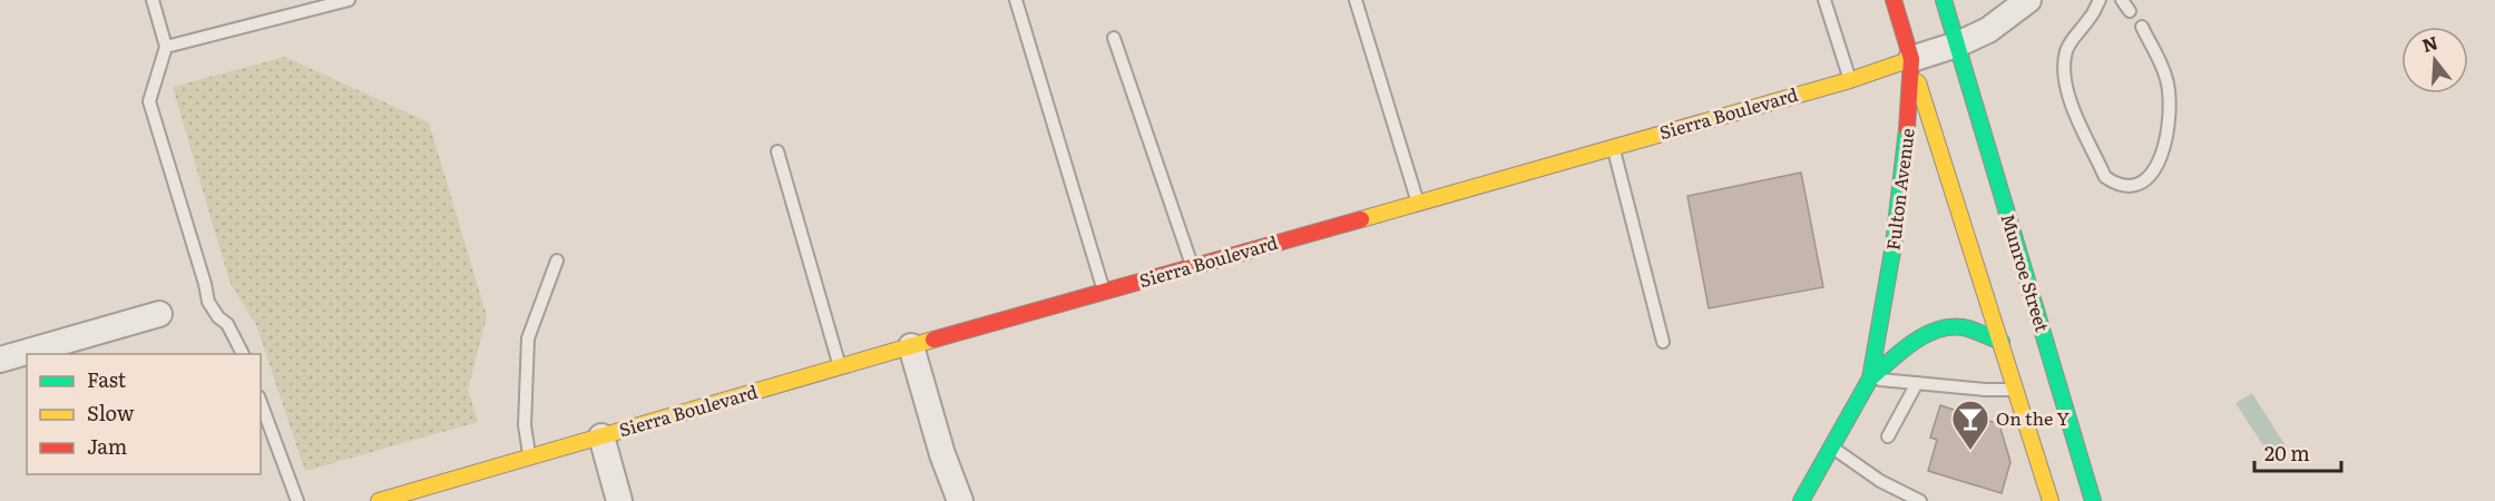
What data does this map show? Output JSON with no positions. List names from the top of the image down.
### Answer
{
  "streets": {
    "street": ["Sierra Boulevard", "Fulton Avenue", "Munroe Street"]
  },
  "crossings": [
    ["Sierra Boulevard", "Fulton Avenue"],
    ["Sierra Boulevard", "Munroe Street"]
  ],
  "places": {
    "bar": ["On the Y"]
  },
  "legend": ["Fast", "Slow", "Jam"],
  "scale_bar": "20 m",
  "north": "top"
}
